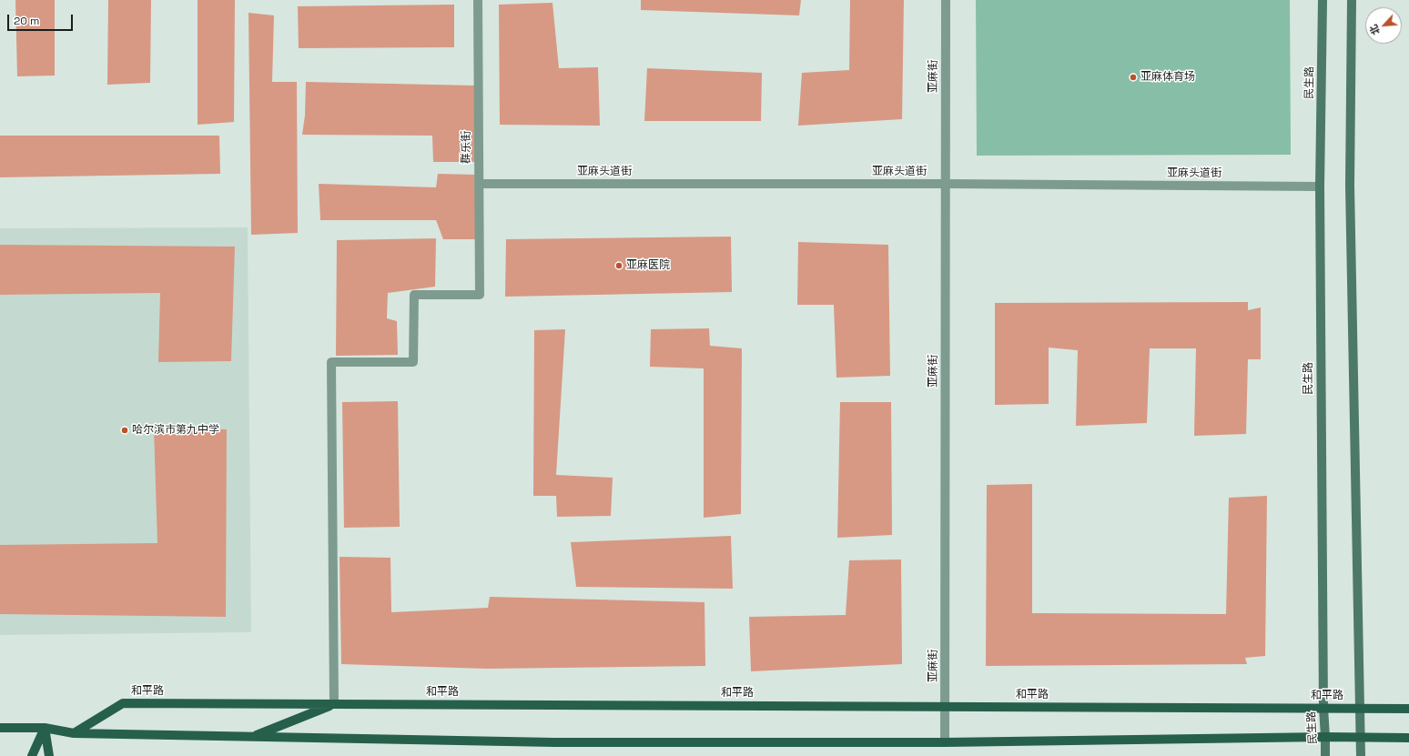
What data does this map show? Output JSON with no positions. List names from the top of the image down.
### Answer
{
  "streets": {
    "main road": ["民生路", "和平路"],
    "street": ["亚麻街", "群乐街", "亚麻头道街"]
  },
  "crossings": [
    ["亚麻街", "亚麻头道街"],
    ["亚麻街", "和平路"],
    ["民生路", "亚麻头道街"],
    ["民生路", "和平路"],
    ["群乐街", "亚麻头道街"],
    ["群乐街", "和平路"]
  ],
  "places": ["亚麻体育场", "亚麻医院", "哈尔滨市第九中学"],
  "scale_bar": "20 m",
  "north": "bottom left"
}
